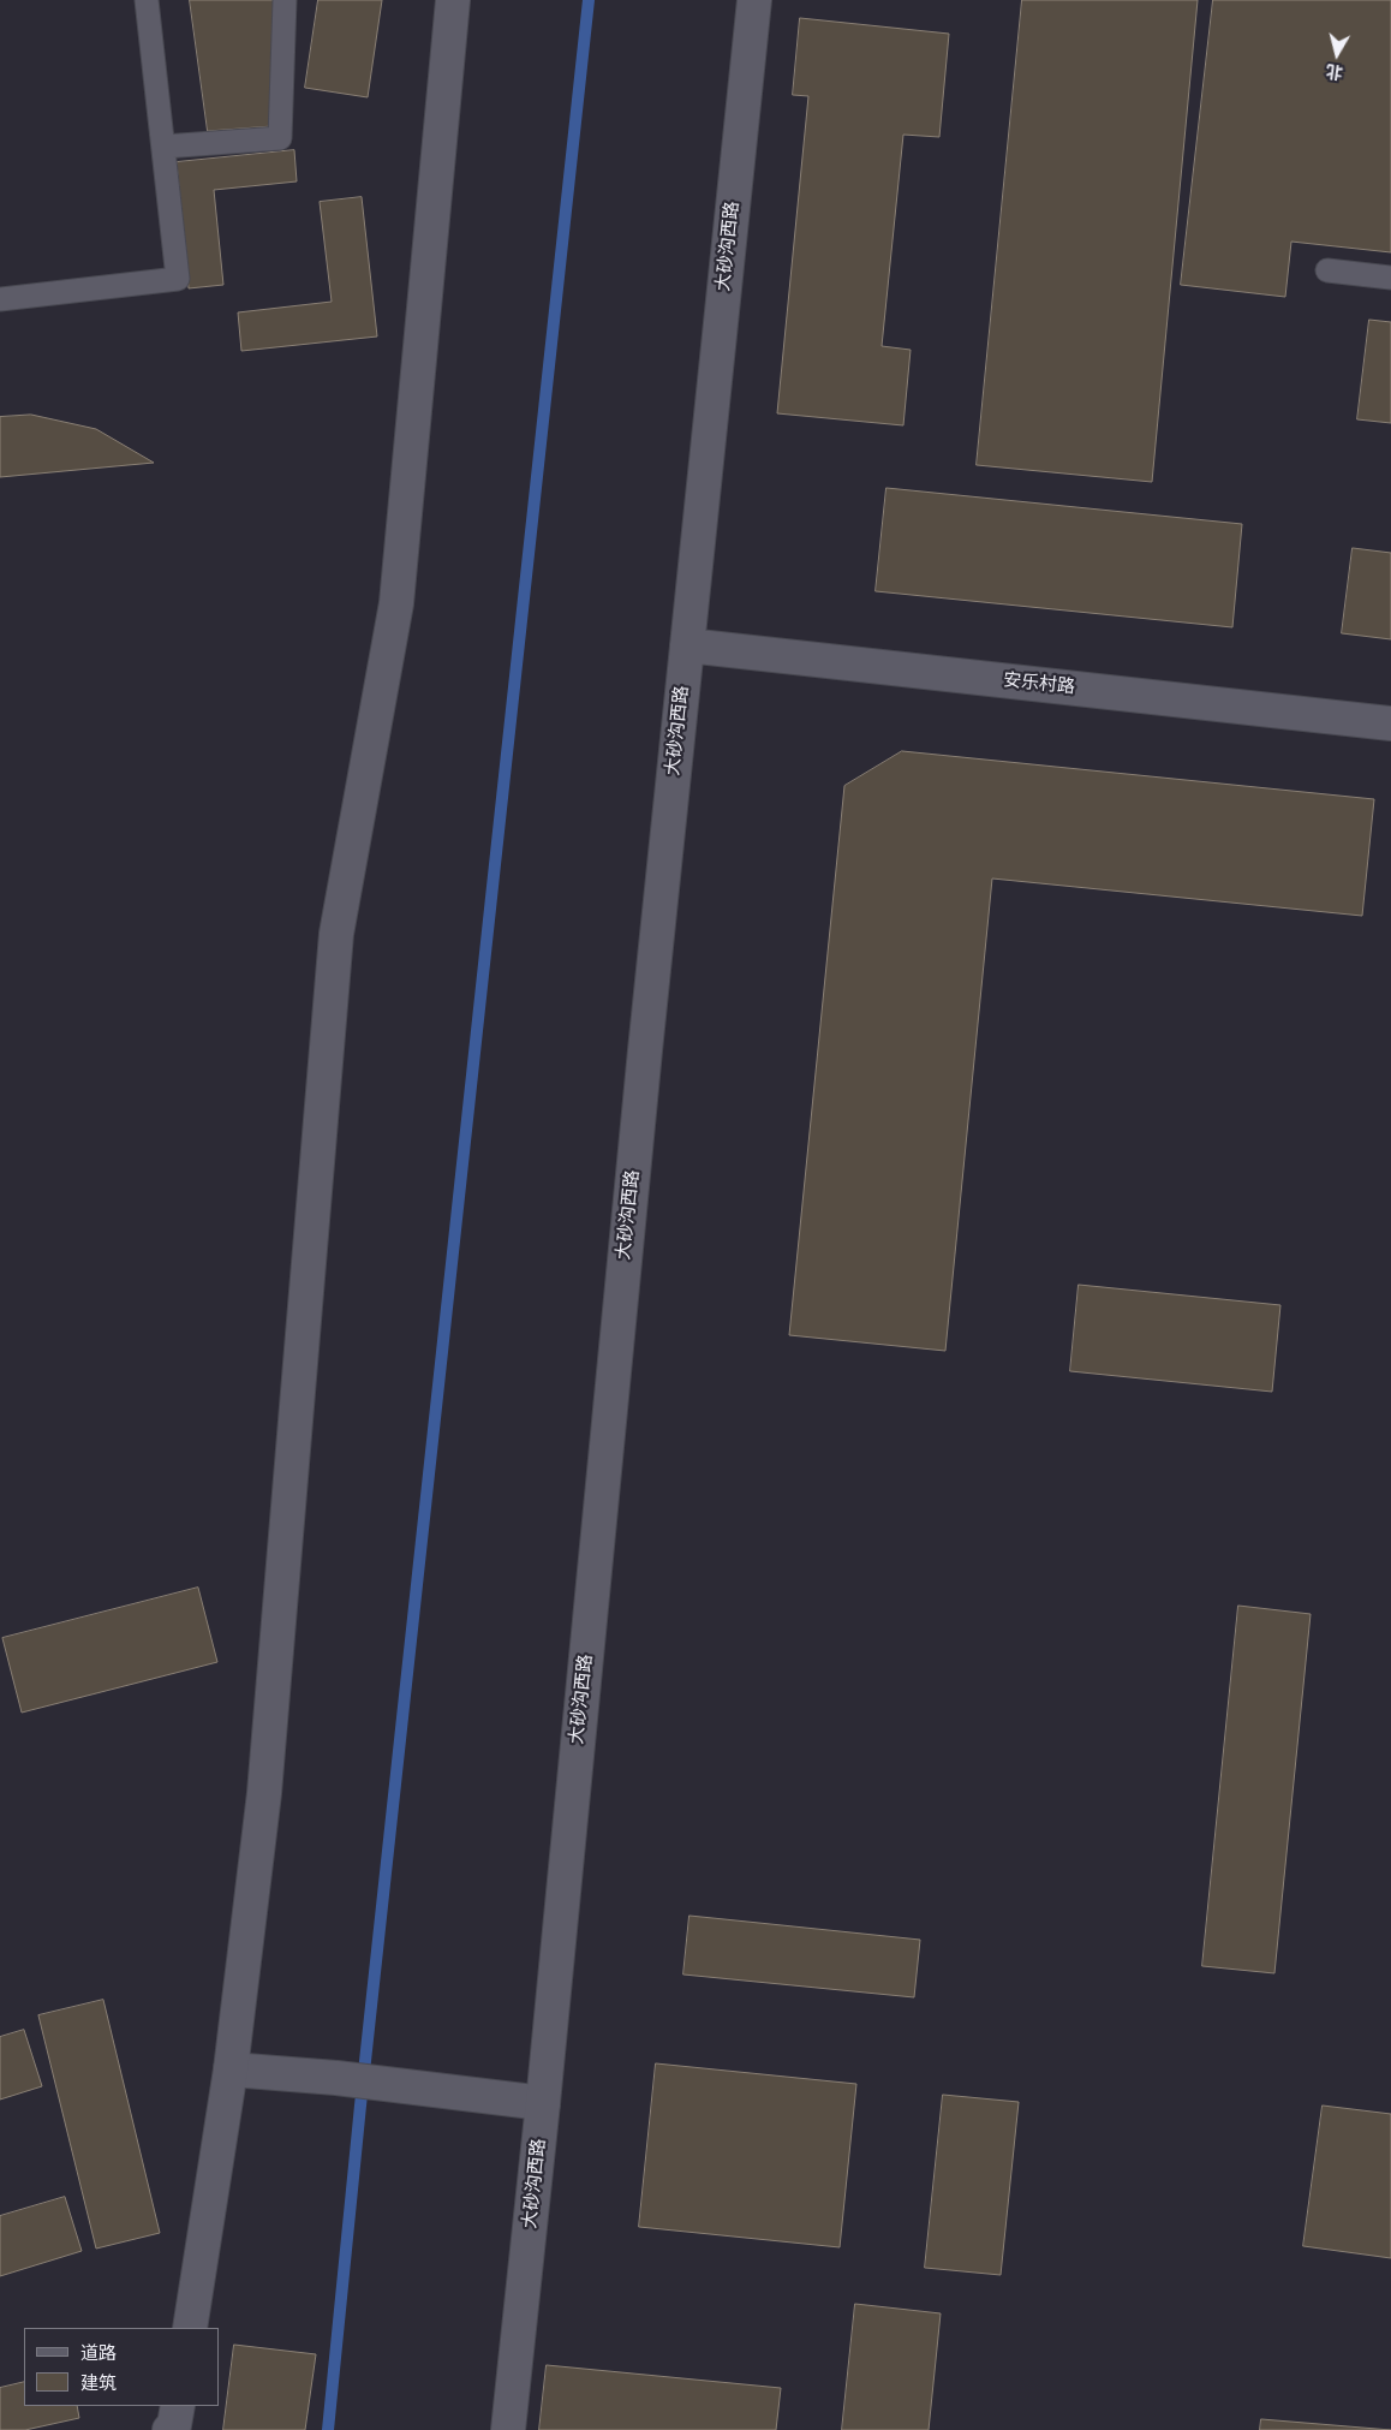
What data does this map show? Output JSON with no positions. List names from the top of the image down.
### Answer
{
  "streets": {
    "street": ["大砂沟西路", "安乐村路"]
  },
  "crossings": [
    ["大砂沟西路", "安乐村路"]
  ],
  "legend": ["道路", "建筑"],
  "north": "bottom"
}
